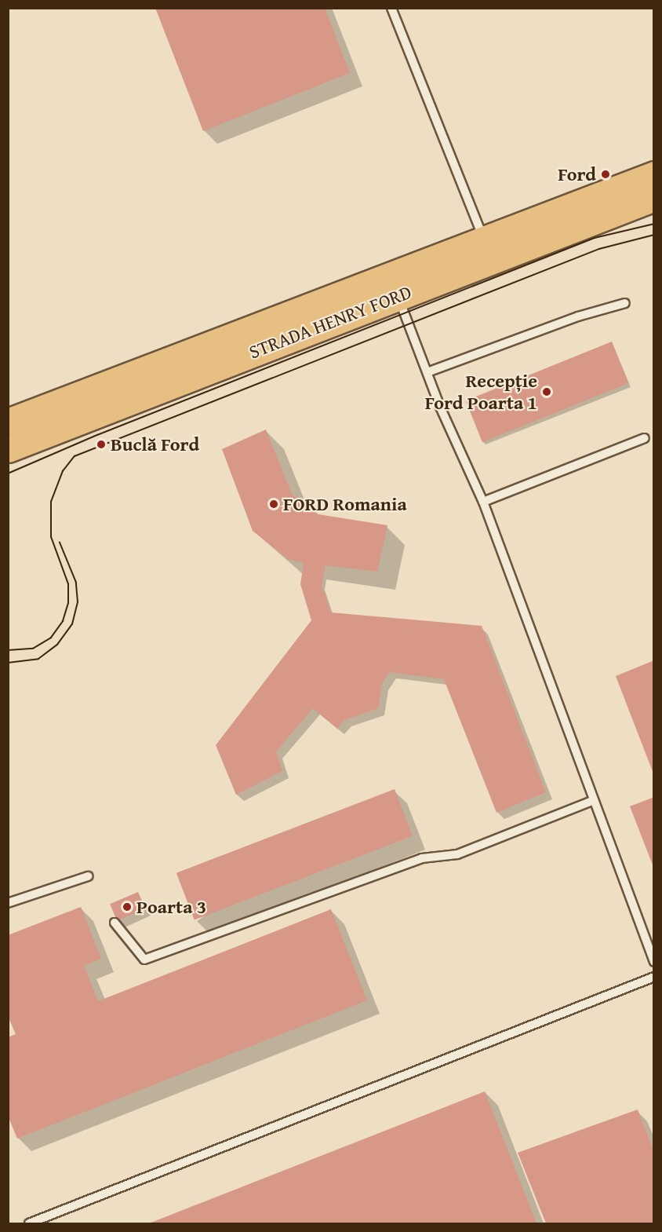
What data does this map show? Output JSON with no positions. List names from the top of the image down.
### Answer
{
  "streets": {
    "main road": ["STRADA HENRY FORD"]
  },
  "places": [
    "Ford",
    "Recepție Ford Poarta 1",
    "Buclă Ford",
    "FORD Romania",
    "Poarta 3"
  ]
}
